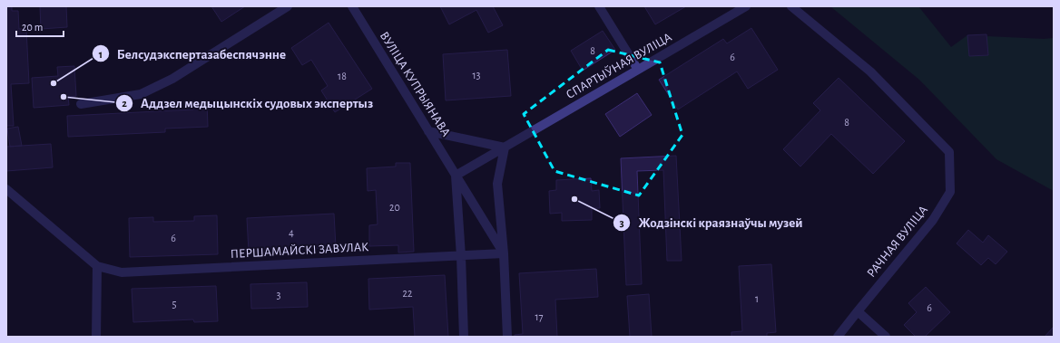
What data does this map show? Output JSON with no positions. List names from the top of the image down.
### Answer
{
  "streets": {
    "street": [
      "СПАРТЫЎНАЯ ВУЛІЦА",
      "ВУЛІЦА КУПРЫЯНАВА",
      "РАЧНАЯ ВУЛІЦА",
      "ПЕРШАМАЙСКІ ЗАВУЛАК"
    ]
  },
  "crossings": [
    ["СПАРТЫЎНАЯ ВУЛІЦА", "ВУЛІЦА КУПРЫЯНАВА"],
    ["ВУЛІЦА КУПРЫЯНАВА", "ПЕРШАМАЙСКІ ЗАВУЛАК"]
  ],
  "places": ["Белсудэкспертазабеспячэнне", "Аддзел медыцынскіх судовых экспертыз", "Жодзінскі краязнаўчы музей"],
  "house_numbers": [
    "8",
    "6",
    "13",
    "18",
    "8",
    "20",
    "4",
    "6",
    "22",
    "3",
    "1",
    "5",
    "6",
    "17"
  ],
  "scale_bar": "20 m"
}
